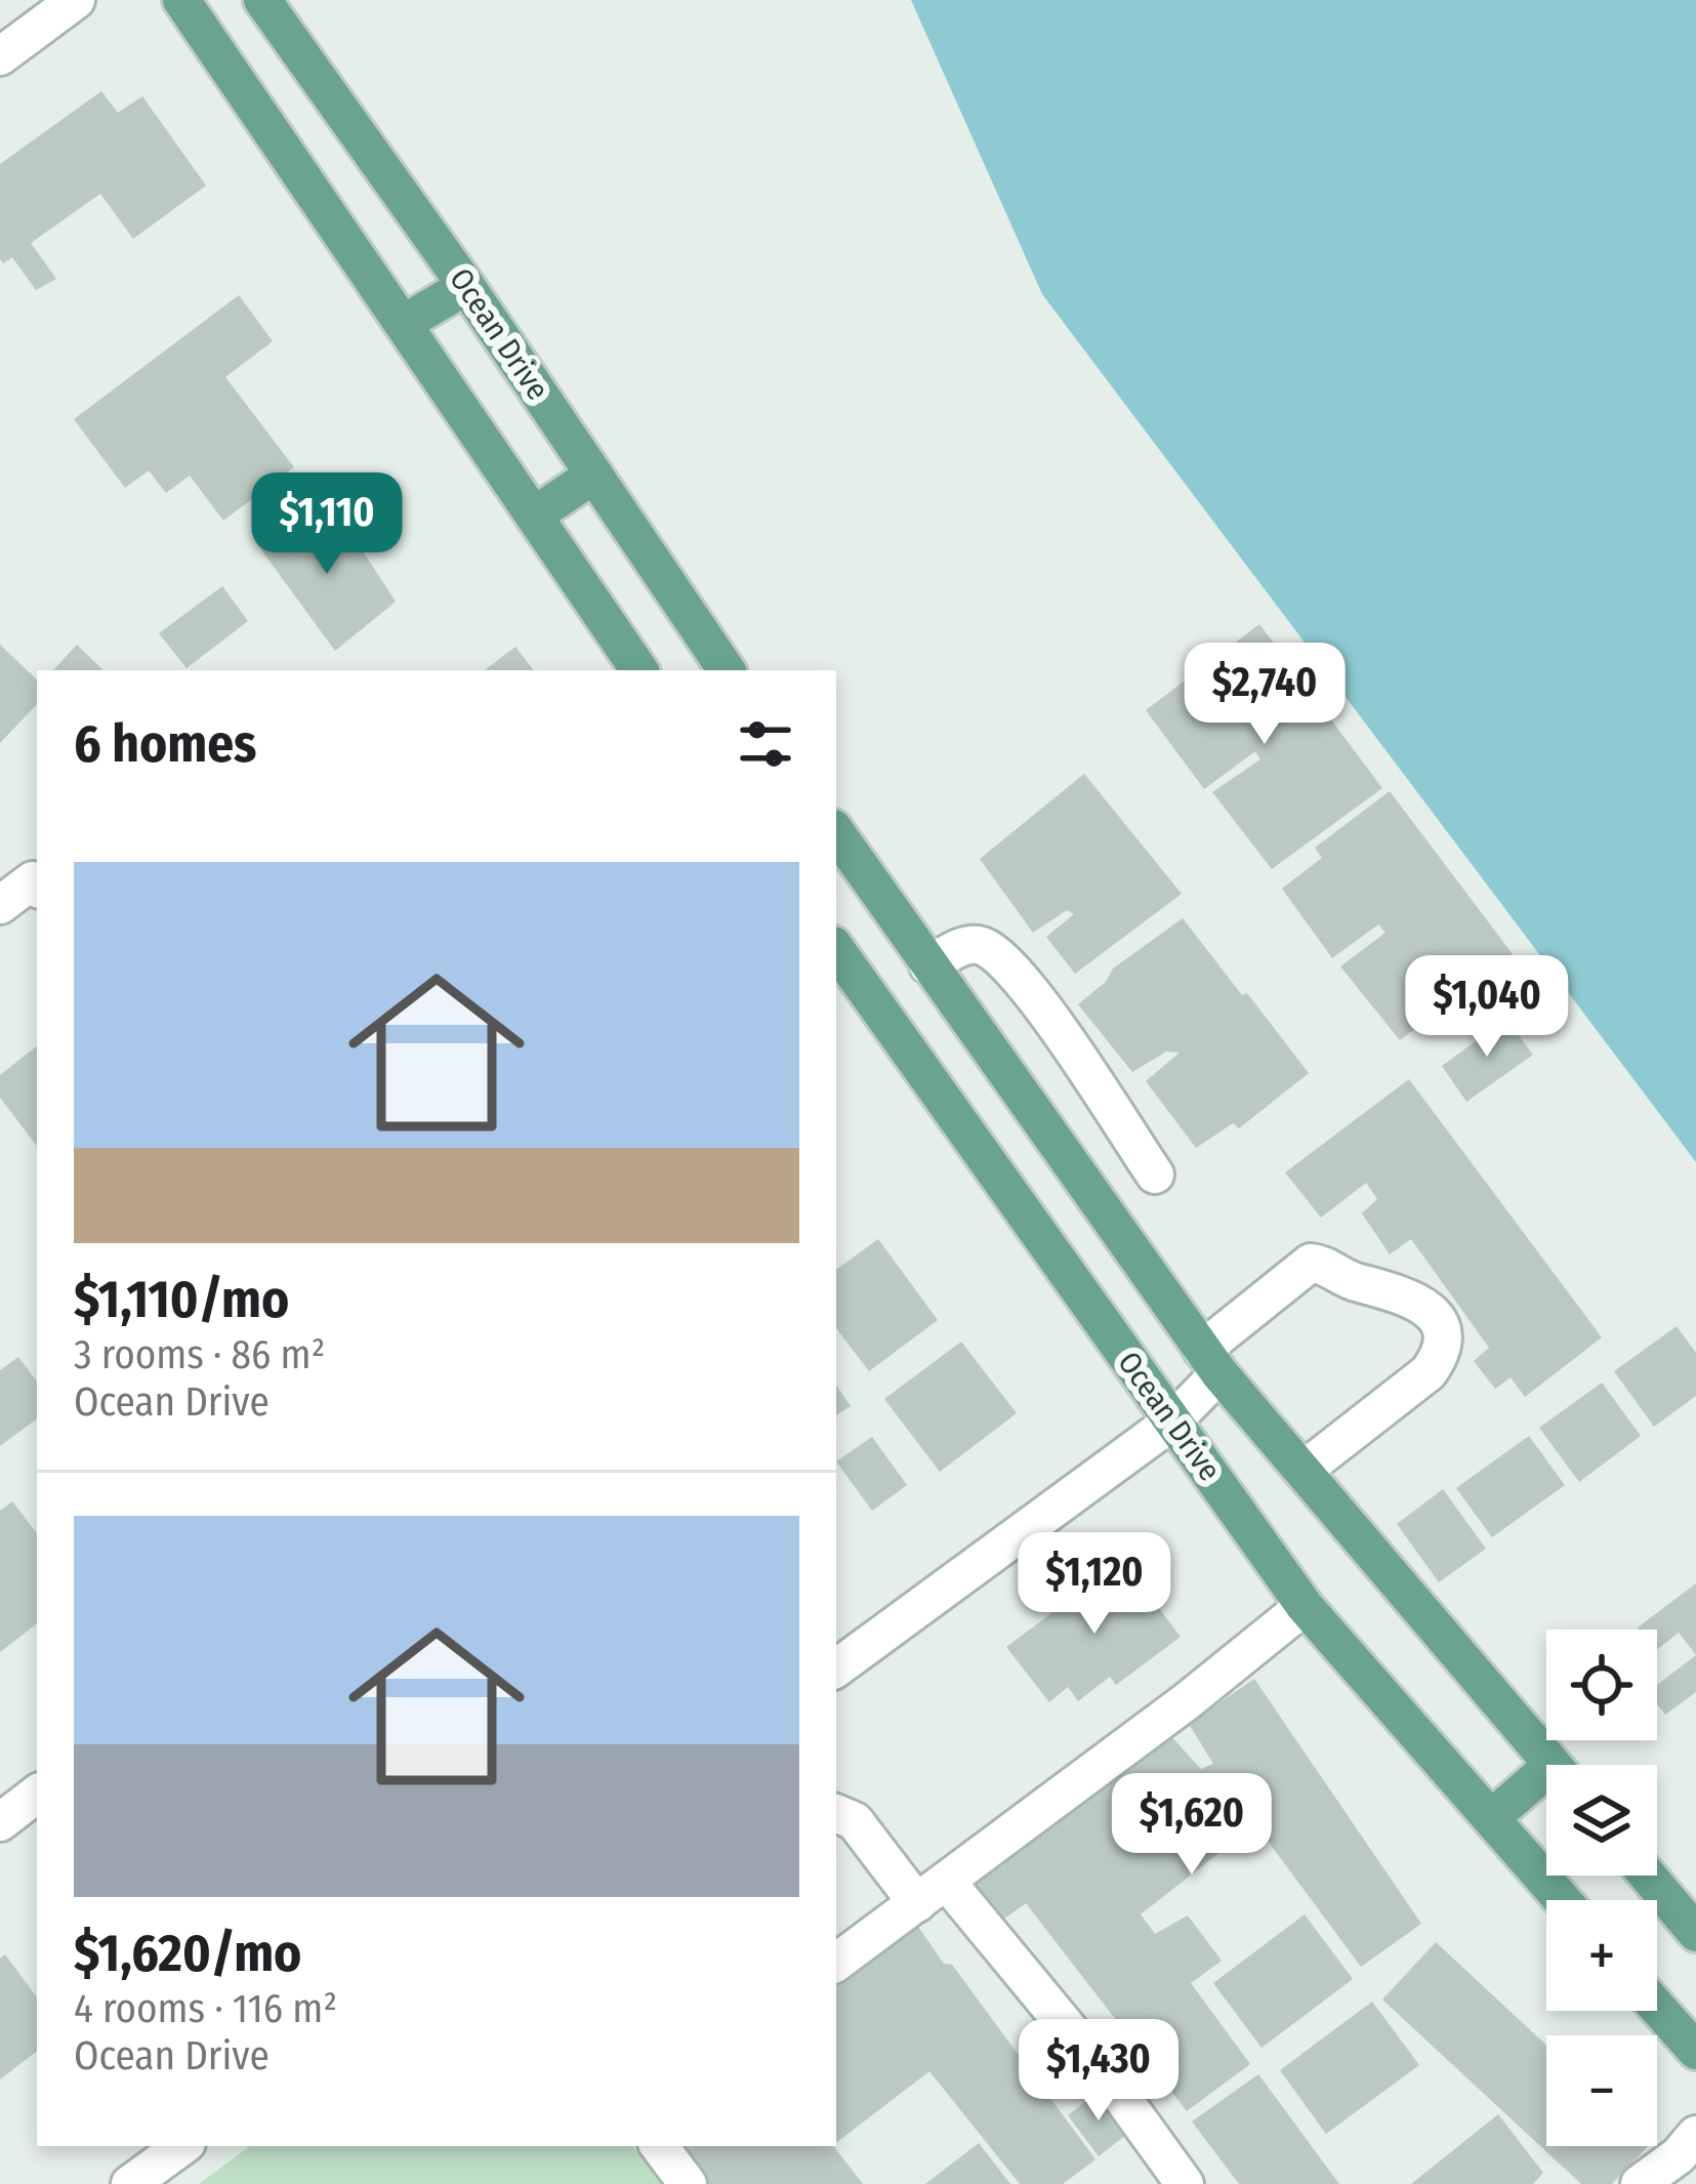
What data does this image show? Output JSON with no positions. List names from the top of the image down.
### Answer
{
  "streets": {
    "main road": ["Ocean Drive"]
  },
  "page": {
    "price": [
      "$1,110",
      "$2,740",
      "$1,040",
      "$1,120",
      "$1,620",
      "$1,430"
    ],
    "heading": "6 homes",
    "list": [
      {
        "name": "$1,110/mo",
        "note": "3 rooms · 86 m² · Ocean Drive"
      },
      {
        "name": "$1,620/mo",
        "note": "4 rooms · 116 m² · Ocean Drive"
      }
    ],
    "map_buttons": ["+", "−"]
  }
}
